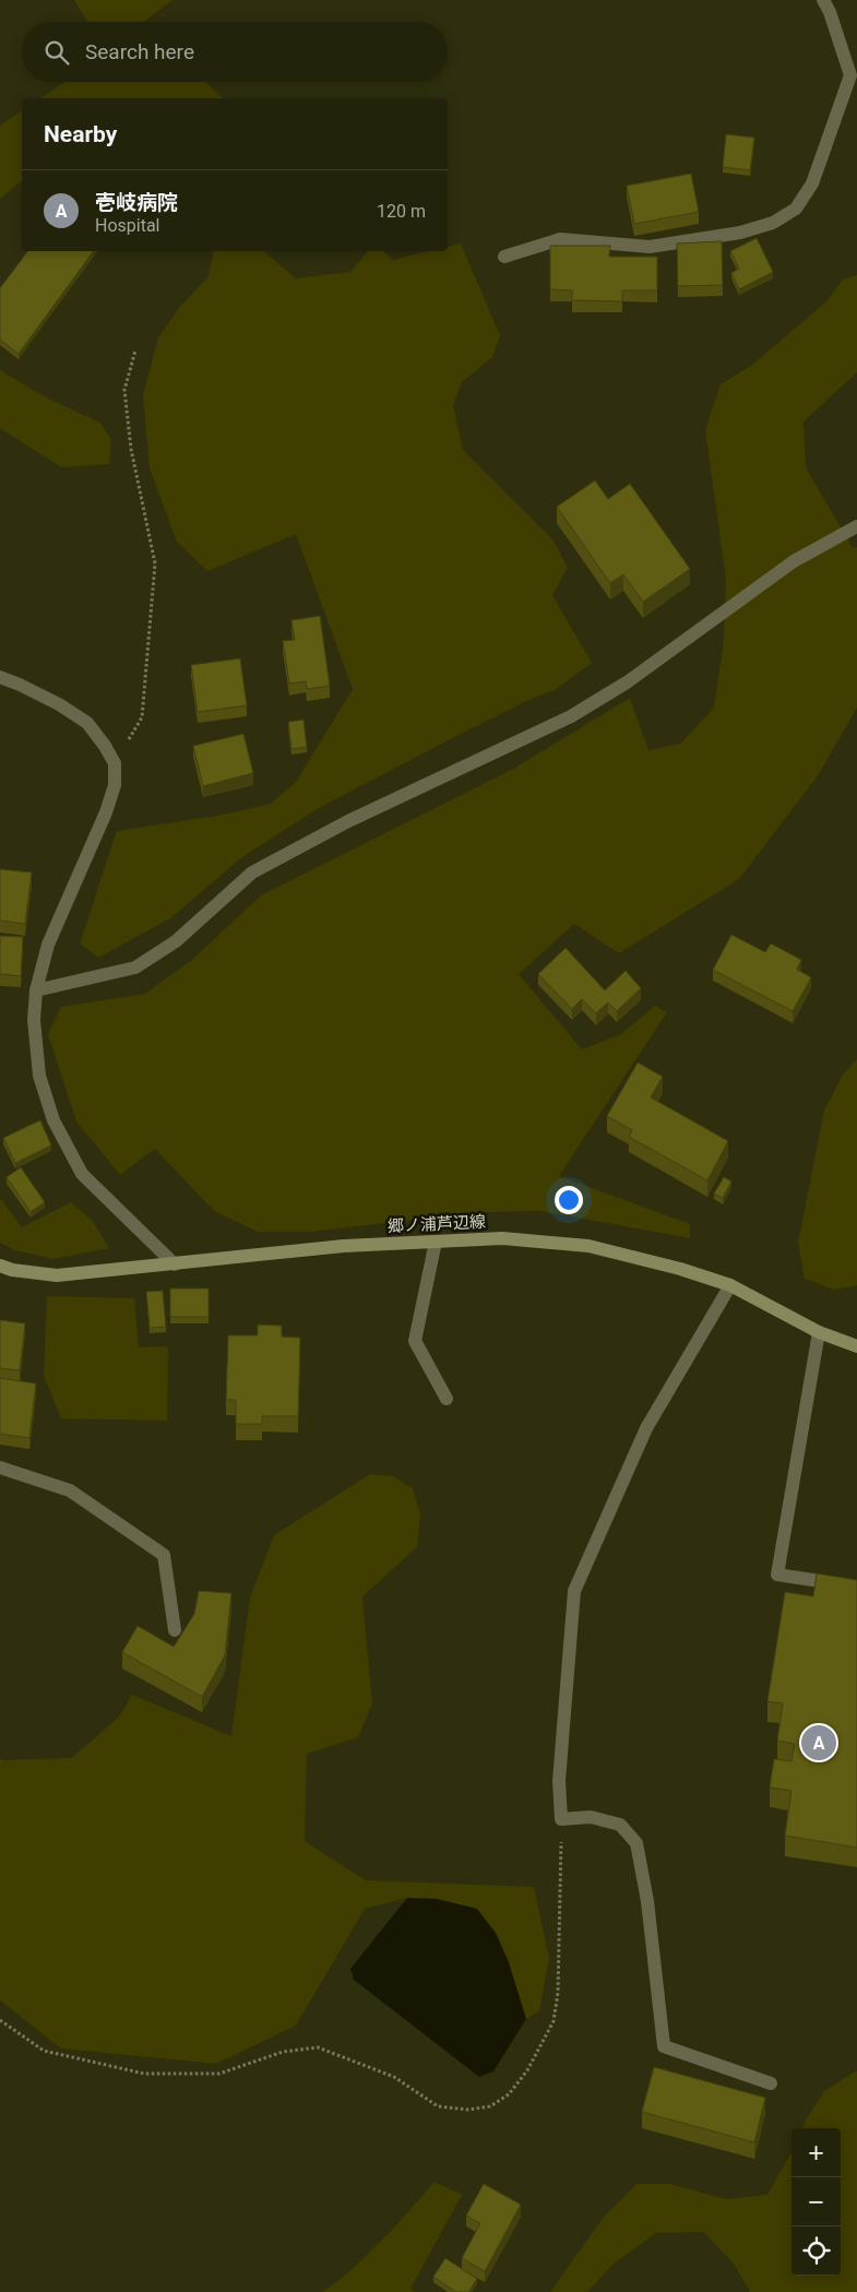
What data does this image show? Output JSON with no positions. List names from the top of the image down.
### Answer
{
  "streets": {
    "main road": ["郷ノ浦芦辺線"]
  },
  "page": {
    "search": "Search here",
    "heading": "Nearby",
    "list": [
      {
        "mark": "A",
        "name": "壱岐病院",
        "note": "Hospital",
        "value": "120 m"
      }
    ],
    "pins": "A",
    "map_buttons": ["+", "−"]
  }
}
